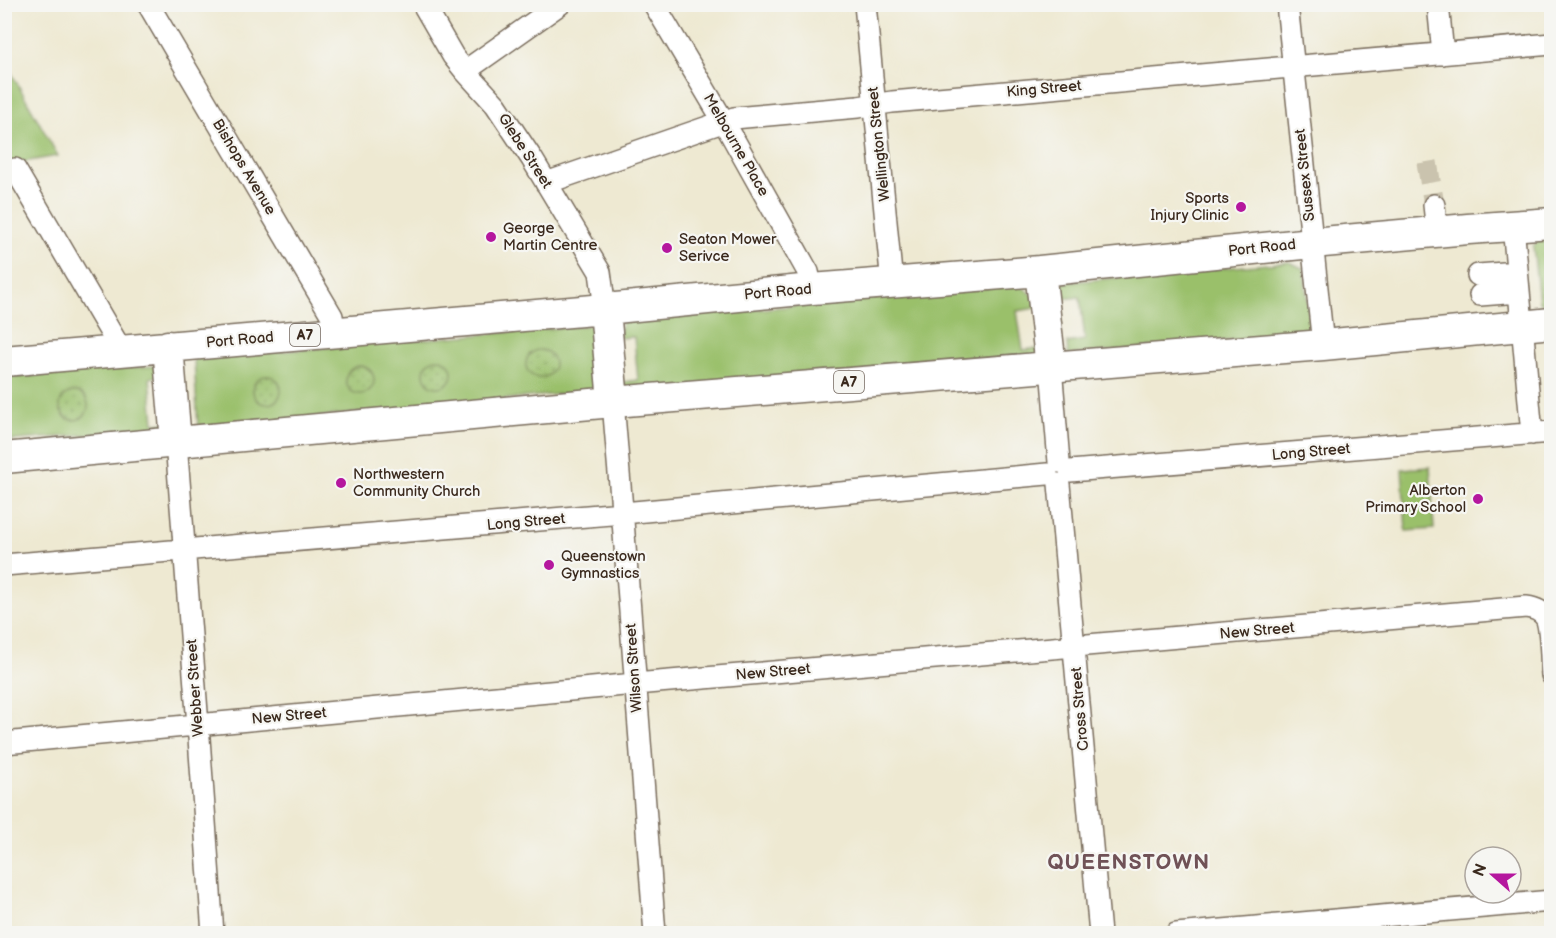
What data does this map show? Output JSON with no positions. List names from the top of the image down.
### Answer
{
  "streets": {
    "highway": ["Port Road", "A7"],
    "street": [
      "King Street",
      "Wellington Street",
      "Melbourne Place",
      "Glebe Street",
      "Bishops Avenue",
      "Sussex Street",
      "Long Street",
      "New Street",
      "Wilson Street",
      "Webber Street",
      "Cross Street"
    ]
  },
  "crossings": [
    ["King Street", "Wellington Street"],
    ["King Street", "Melbourne Place"],
    ["King Street", "Glebe Street"],
    ["King Street", "Sussex Street"],
    ["Wellington Street", "Port Road"],
    ["Melbourne Place", "Port Road"],
    ["Glebe Street", "Port Road"],
    ["Bishops Avenue", "Port Road"],
    ["Sussex Street", "Port Road"],
    ["Sussex Street", "A7"],
    ["A7", "Wilson Street"],
    ["A7", "Webber Street"],
    ["A7", "Cross Street"],
    ["Long Street", "Wilson Street"],
    ["Long Street", "Webber Street"],
    ["Long Street", "Cross Street"],
    ["New Street", "Wilson Street"],
    ["New Street", "Webber Street"],
    ["New Street", "Cross Street"]
  ],
  "districts": ["QUEENSTOWN"],
  "places": [
    "Sports Injury Clinic",
    "George Martin Centre",
    "Seaton Mower Serivce",
    "Northwestern Community Church",
    "Alberton Primary School",
    "Queenstown Gymnastics"
  ],
  "north": "left"
}
